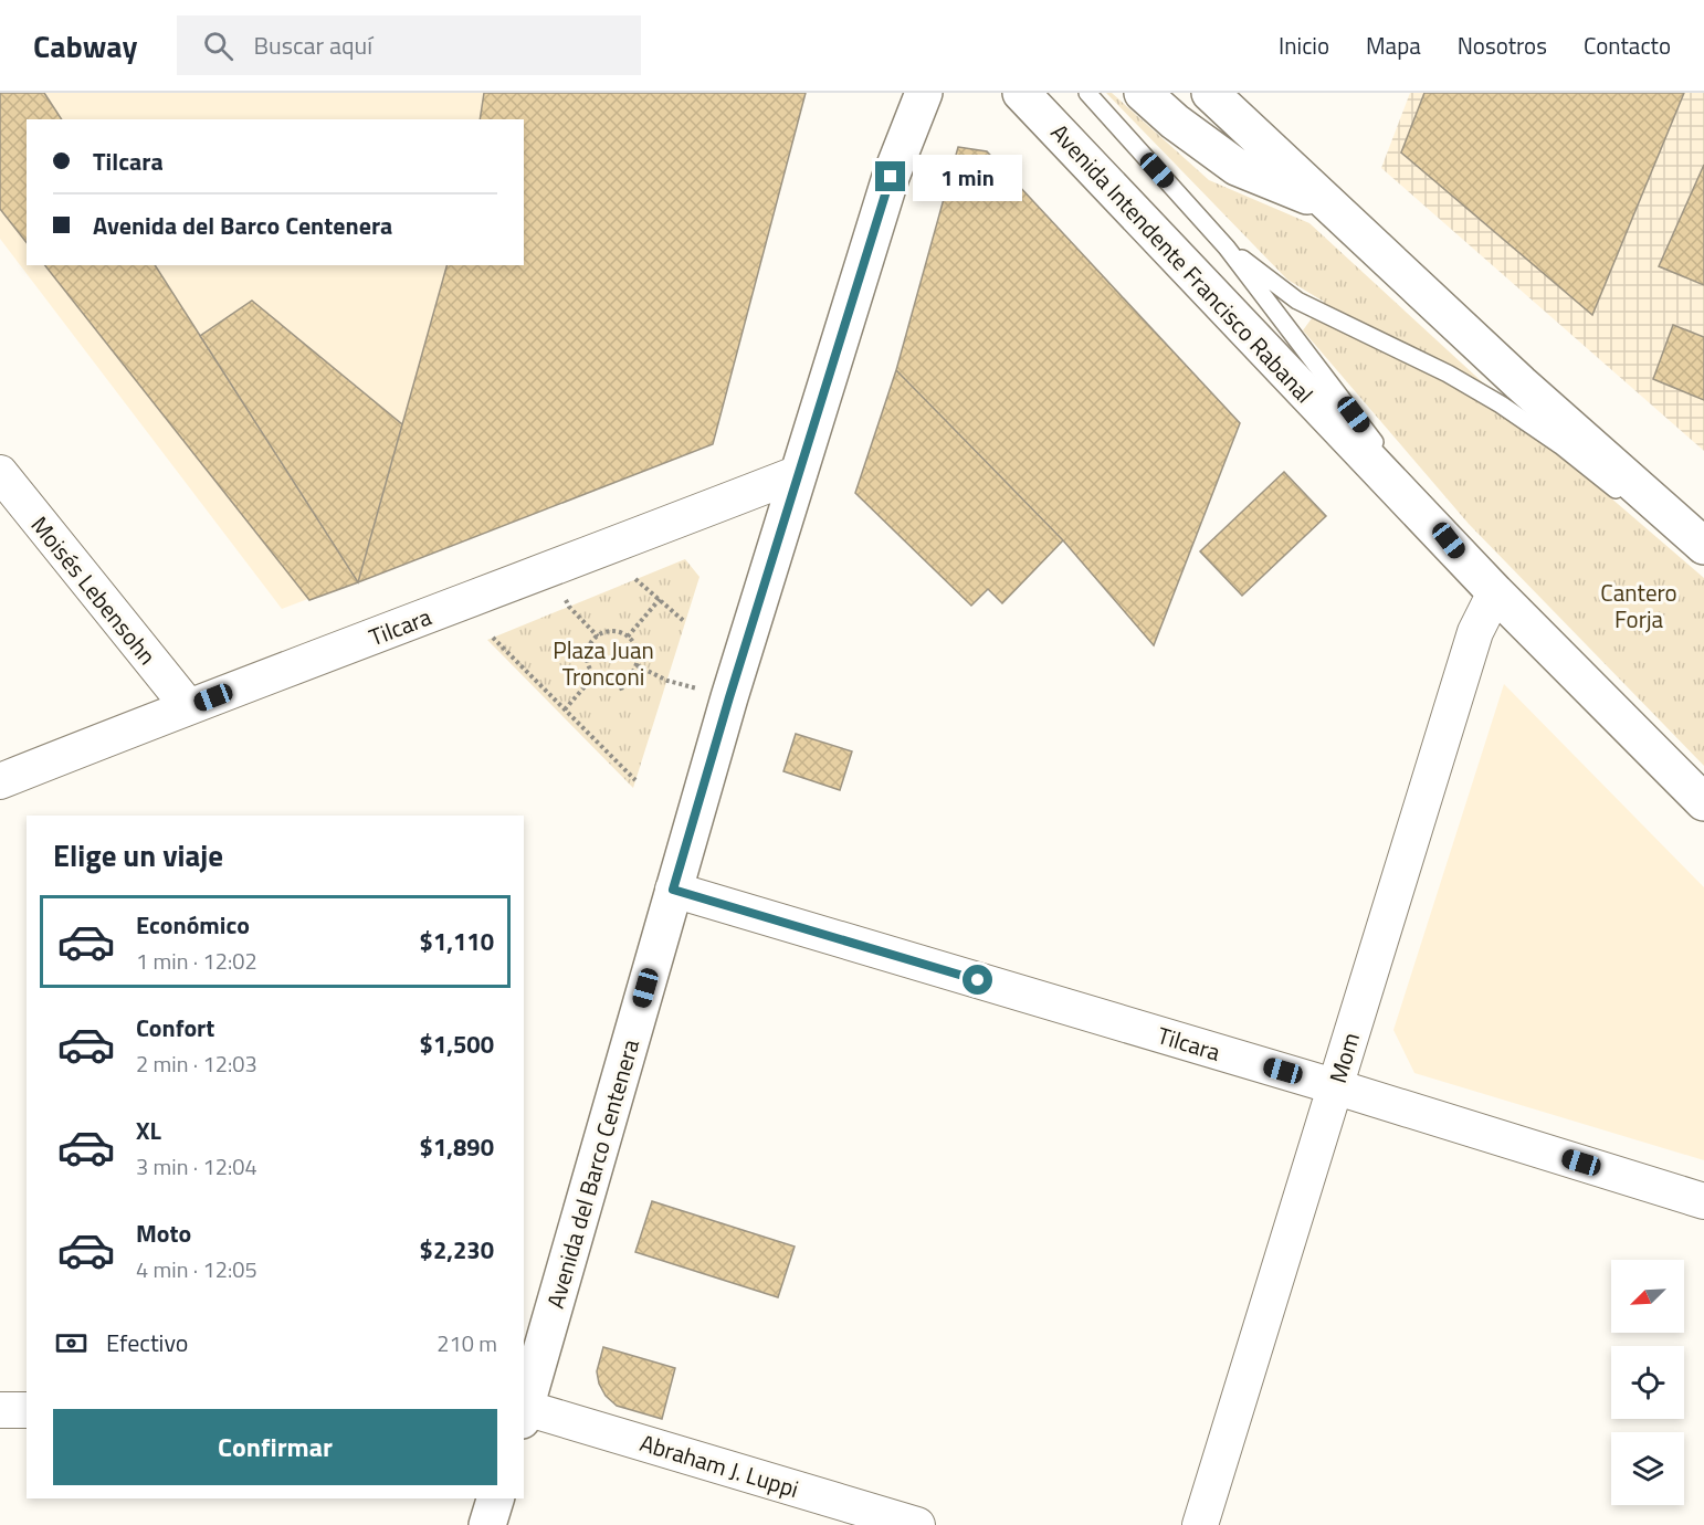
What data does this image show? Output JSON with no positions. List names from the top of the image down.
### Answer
{
  "streets": {
    "main road": ["Avenida Intendente Francisco Rabanal", "Avenida del Barco Centenera"],
    "street": [
      "Moisés Lebensohn",
      "Tilcara",
      "Mom",
      "Abraham J. Luppi"
    ]
  },
  "crossings": [
    ["Avenida Intendente Francisco Rabanal", "Mom"],
    ["Moisés Lebensohn", "Tilcara"],
    ["Tilcara", "Mom"],
    ["Tilcara", "Avenida del Barco Centenera"],
    ["Avenida del Barco Centenera", "Abraham J. Luppi"]
  ],
  "parks": ["Cantero Forja", "Plaza Juan Tronconi"],
  "north": "bottom left",
  "page": {
    "header": "Cabway",
    "search": "Buscar aquí",
    "nav": [
      "Inicio",
      "Mapa",
      "Nosotros",
      "Contacto"
    ],
    "banner": ["Tilcara", "Avenida del Barco Centenera"],
    "bubble": "1 min",
    "heading": "Elige un viaje",
    "list": [
      {
        "name": "Económico",
        "note": "1 min · 12:02",
        "value": "$1,110"
      },
      {
        "name": "Confort",
        "note": "2 min · 12:03",
        "value": "$1,500"
      },
      {
        "name": "XL",
        "note": "3 min · 12:04",
        "value": "$1,890"
      },
      {
        "name": "Moto",
        "note": "4 min · 12:05",
        "value": "$2,230"
      }
    ],
    "pay": ["Efectivo", "210 m"],
    "buttons": "Confirmar"
  }
}
